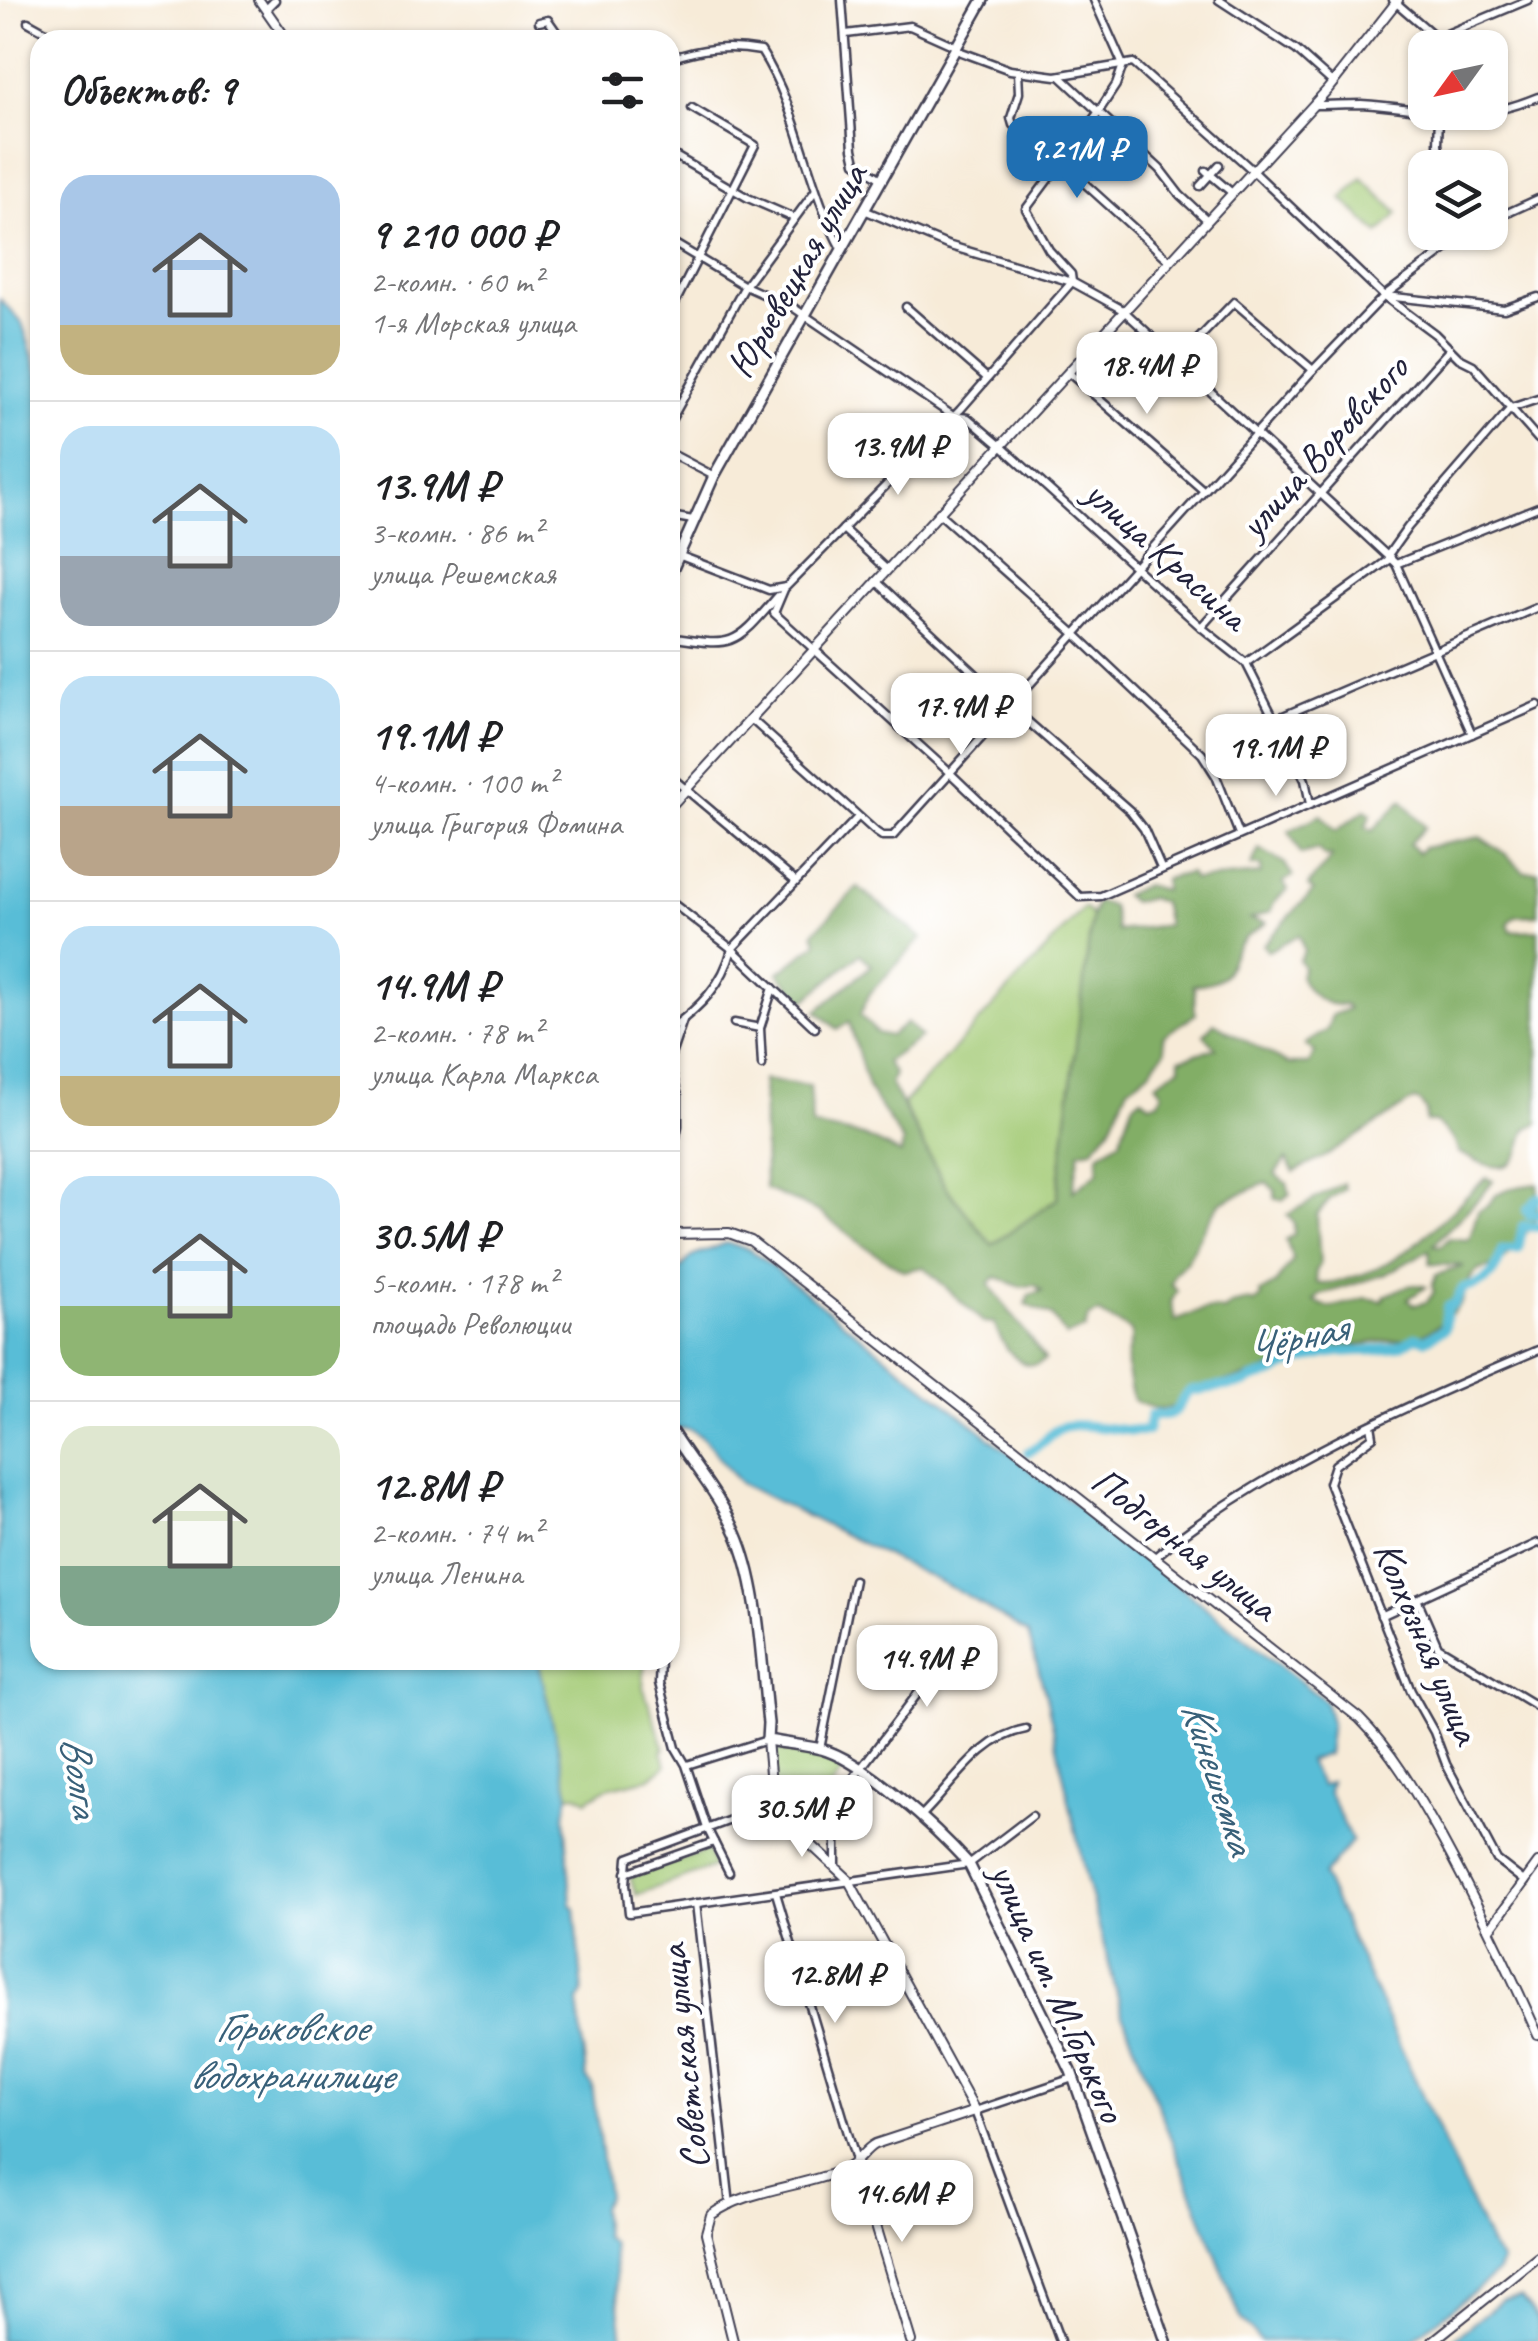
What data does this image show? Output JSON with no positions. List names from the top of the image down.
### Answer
{
  "streets": {
    "main road": ["Юрьевецкая улица", "улица им. М.Горького"],
    "street": [
      "улица Воровского",
      "улица Красина",
      "Подгорная улица",
      "Колхозная улица",
      "Советская улица"
    ]
  },
  "crossings": [
    ["Юрьевецкая улица", "улица Красина"],
    ["улица Воровского", "улица Красина"]
  ],
  "water": [
    "Чёрная",
    "Волга",
    "Кинешемка",
    "Горьковское водохранилище"
  ],
  "north": "bottom left",
  "page": {
    "heading": "Объектов: 9",
    "price": [
      "9.21M ₽",
      "18.4M ₽",
      "13.9M ₽",
      "17.9M ₽",
      "19.1M ₽",
      "14.9M ₽",
      "30.5M ₽",
      "12.8M ₽",
      "14.6M ₽"
    ],
    "list": [
      {
        "name": "9 210 000 ₽",
        "note": "2-комн. · 60 m² · 1-я Морская улица"
      },
      {
        "name": "13.9M ₽",
        "note": "3-комн. · 86 m² · улица Решемская"
      },
      {
        "name": "19.1M ₽",
        "note": "4-комн. · 100 m² · улица Григория Фомина"
      },
      {
        "name": "14.9M ₽",
        "note": "2-комн. · 78 m² · улица Карла Маркса"
      },
      {
        "name": "30.5M ₽",
        "note": "5-комн. · 178 m² · площадь Революции"
      },
      {
        "name": "12.8M ₽",
        "note": "2-комн. · 74 m² · улица Ленина"
      }
    ]
  }
}
